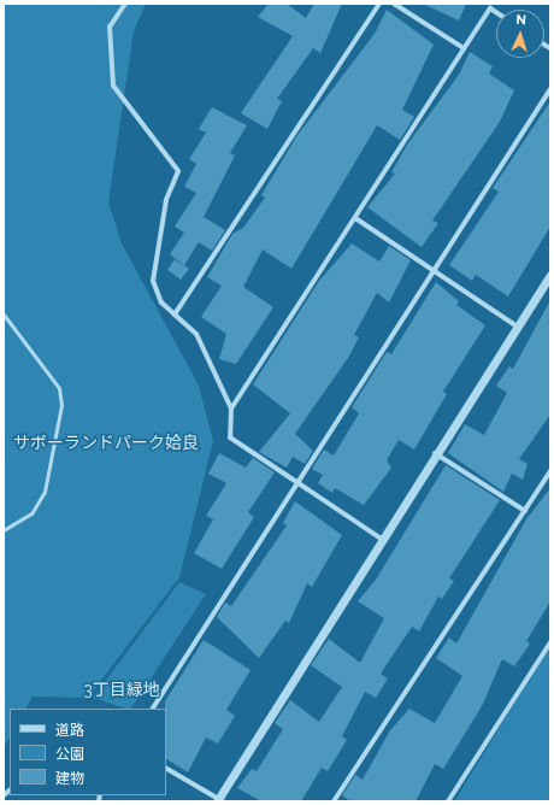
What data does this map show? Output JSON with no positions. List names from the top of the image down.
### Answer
{
  "parks": ["サボーランドパーク姶良", "3丁目緑地"],
  "legend": ["道路", "公園", "建物"],
  "north": "top"
}
